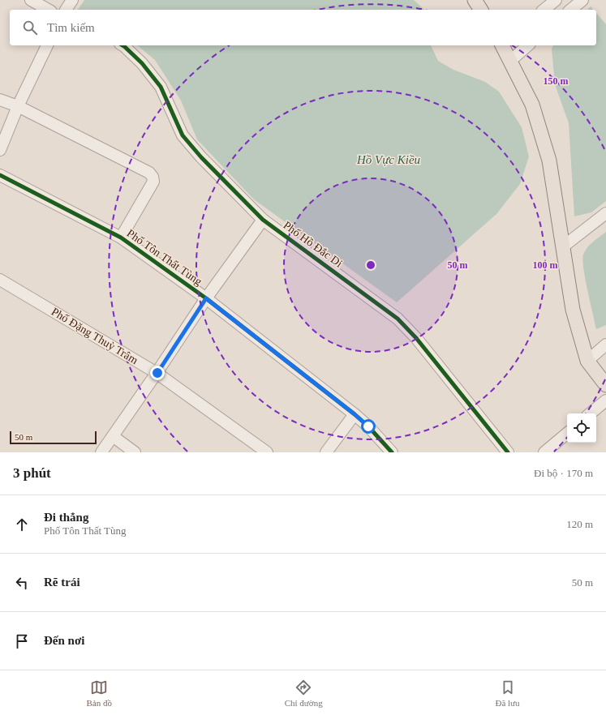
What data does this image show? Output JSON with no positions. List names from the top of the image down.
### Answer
{
  "streets": {
    "street": ["Phố Hồ Đắc Di", "Phố Tôn Thất Tùng", "Phố Đặng Thuỳ Trâm"]
  },
  "water": ["Hồ Vực Kiều"],
  "scale_bar": "50 m",
  "page": {
    "search": "Tìm kiếm",
    "scale": "50 m",
    "heading": ["3 phút", "Đi bộ · 170 m"],
    "list": [
      ["Đi thẳng", "Phố Tôn Thất Tùng", "120 m"],
      ["Rẽ trái", "50 m"],
      "Đến nơi"
    ],
    "nav": ["Bản đồ", "Chỉ đường", "Đã lưu"]
  },
  "rings": ["150 m", "50 m", "100 m"]
}
